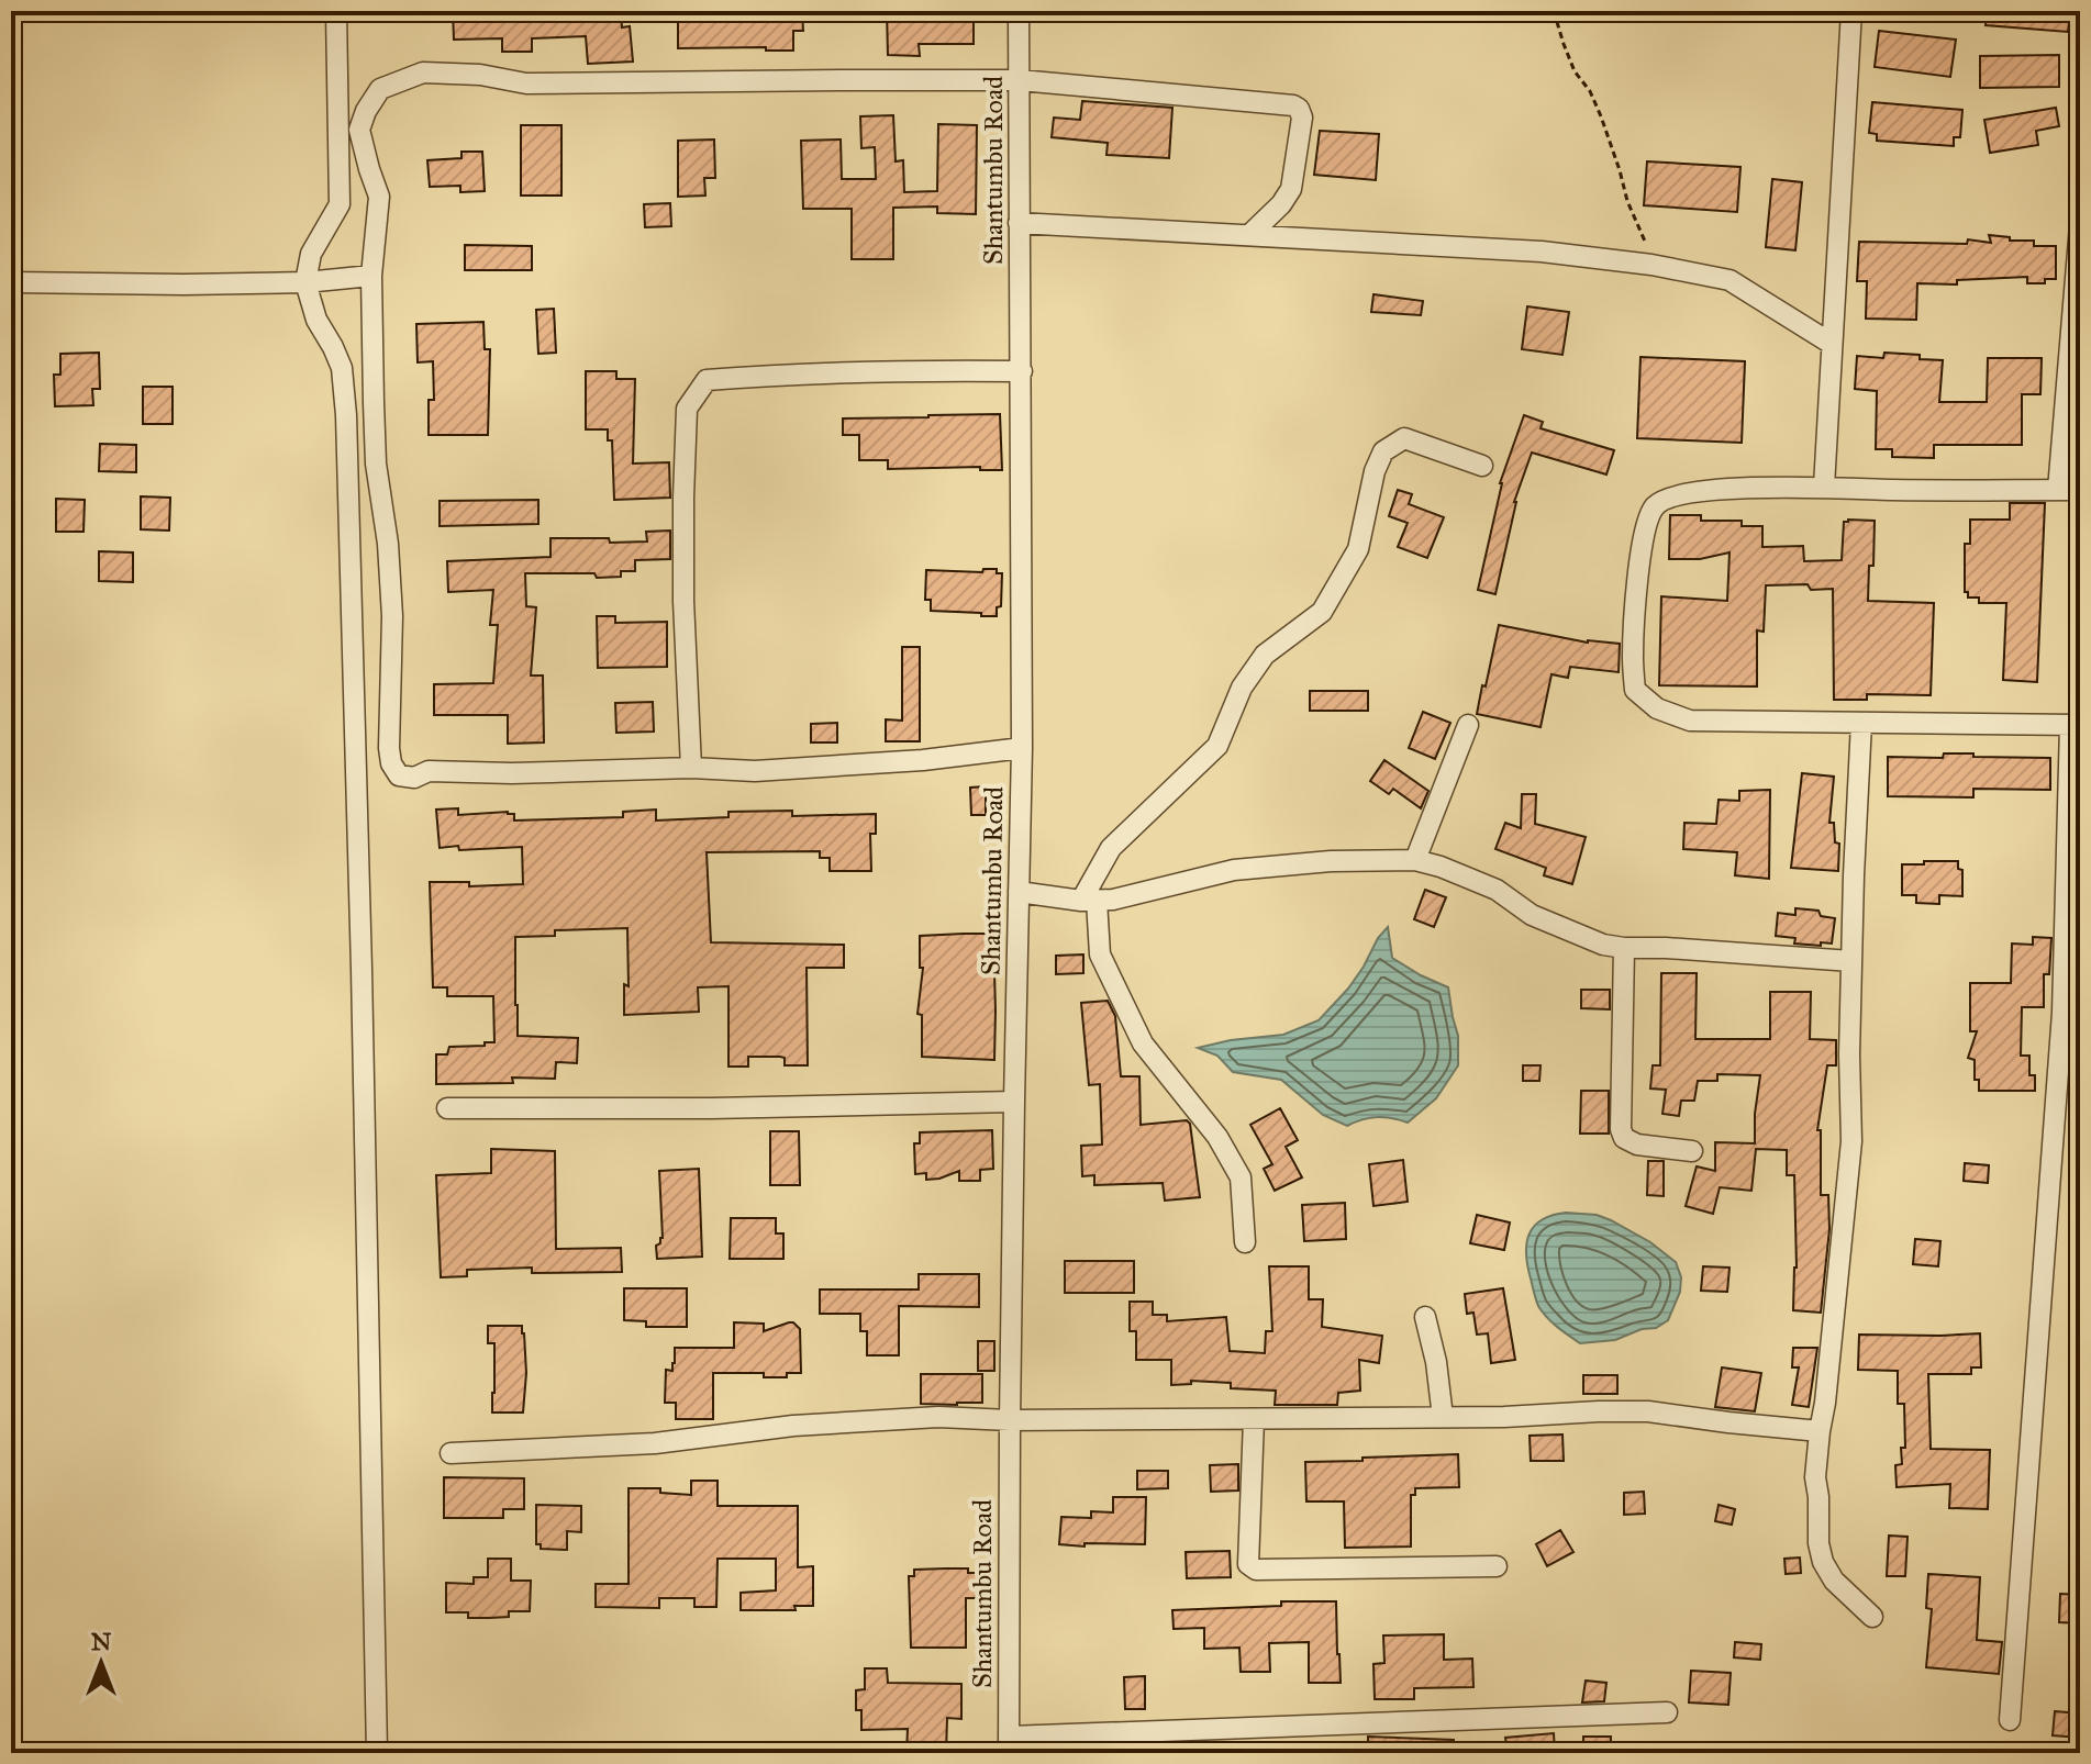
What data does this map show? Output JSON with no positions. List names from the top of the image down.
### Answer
{
  "streets": {
    "street": ["Shantumbu Road"]
  },
  "north": "top"
}
